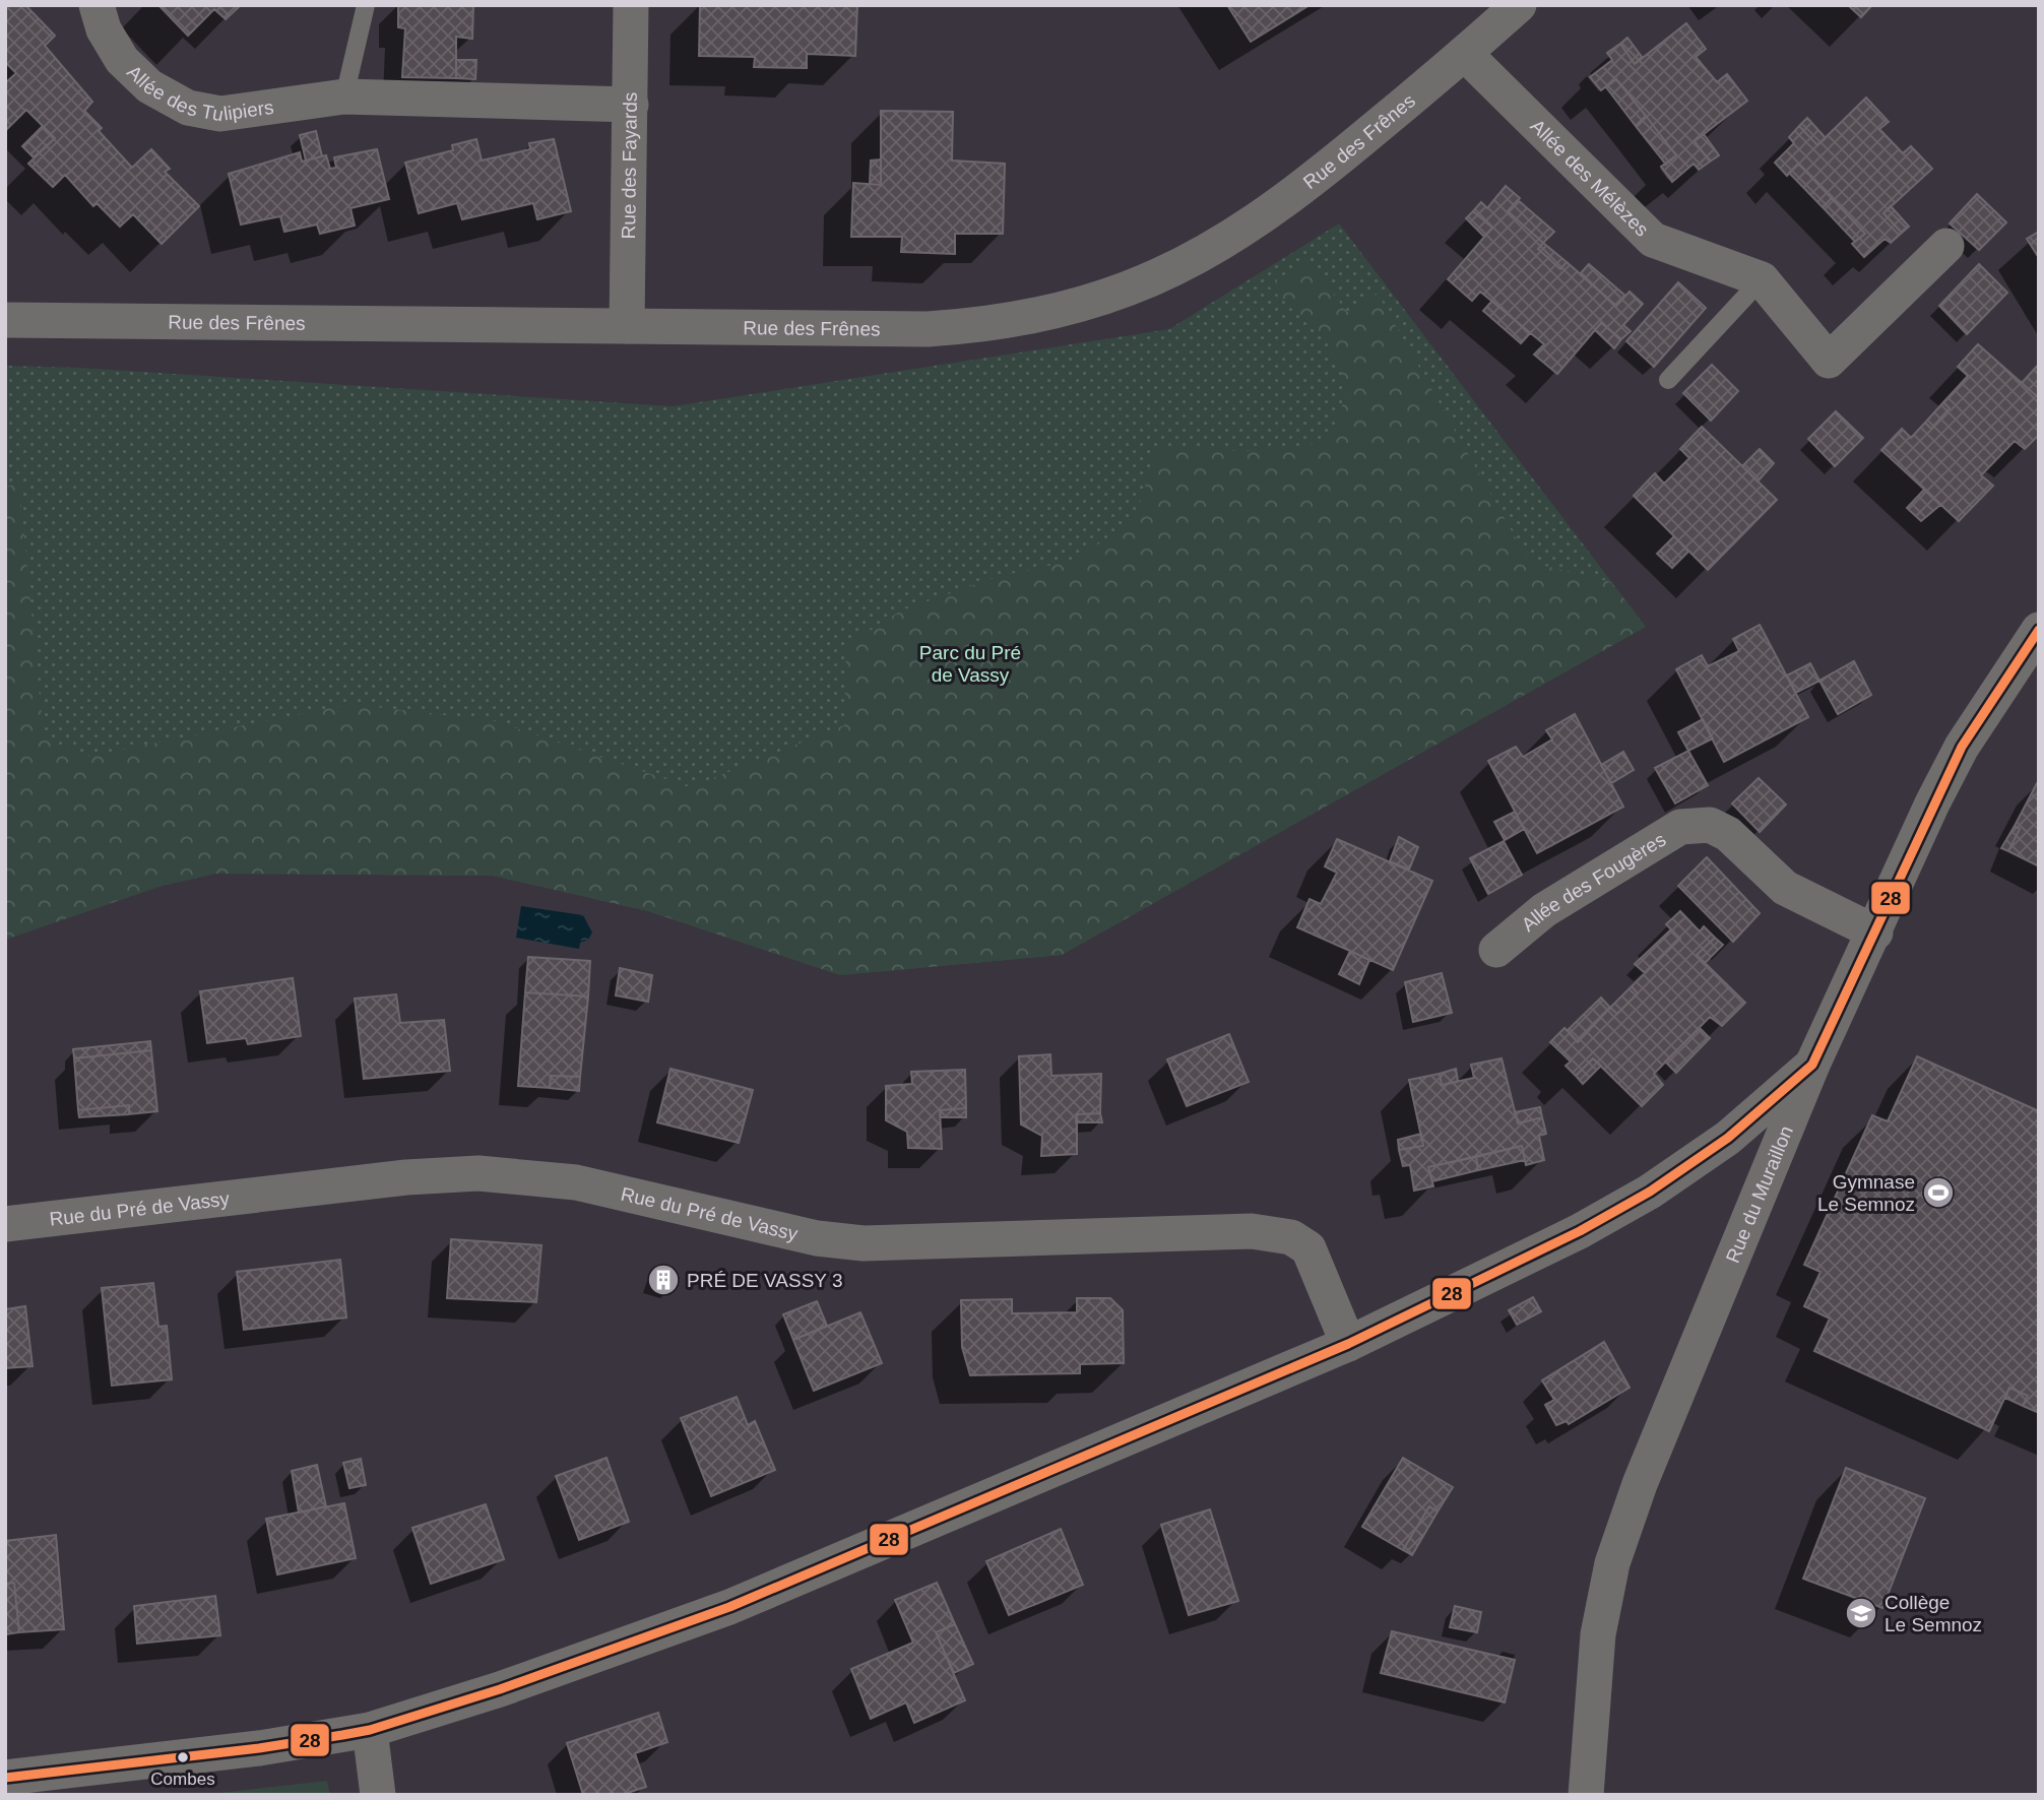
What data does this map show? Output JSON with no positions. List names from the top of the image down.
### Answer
{
  "streets": {
    "street": [
      "Allée des Tulipiers",
      "Rue des Frênes",
      "Rue des Fayards",
      "Allée des Mélèzes",
      "Allée des Fougères",
      "Rue du Muraillon",
      "Rue du Pré de Vassy"
    ]
  },
  "crossings": [
    ["Allée des Tulipiers", "Rue des Fayards"],
    ["Rue des Frênes", "Rue des Fayards"],
    ["Rue des Frênes", "Allée des Mélèzes"],
    ["Allée des Fougères", "Rue du Muraillon"]
  ],
  "parks": ["Parc du Pré de Vassy"],
  "places": {
    "sports": ["Gymnase Le Semnoz"],
    "building": ["PRÉ DE VASSY 3"],
    "school or university": ["Collège Le Semnoz"],
    "other": ["Combes"]
  },
  "lines": ["transit line 28"]
}
